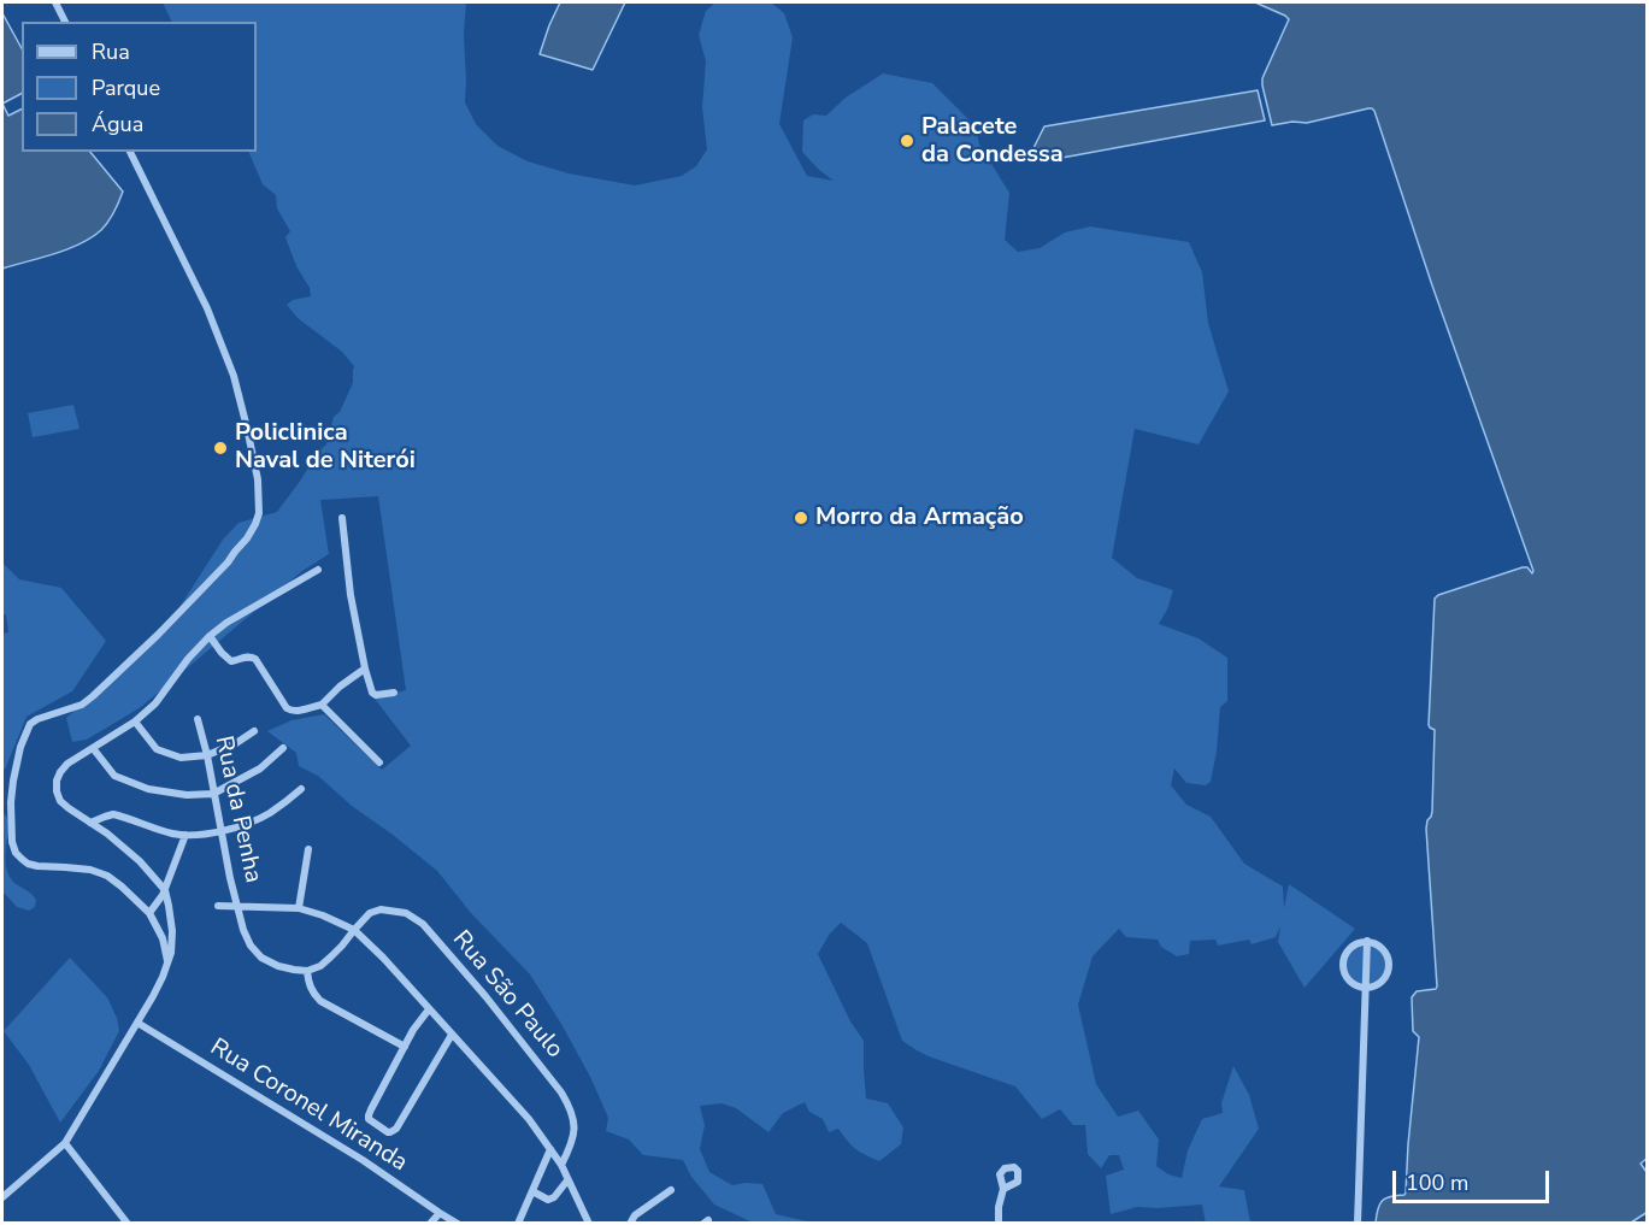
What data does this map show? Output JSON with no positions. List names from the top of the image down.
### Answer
{
  "streets": {
    "street": ["Rua da Penha", "Rua São Paulo", "Rua Coronel Miranda"]
  },
  "places": ["Palacete da Condessa", "Policlinica Naval de Niterói", "Morro da Armação"],
  "legend": ["Rua", "Parque", "Água"],
  "scale_bar": "100 m"
}
